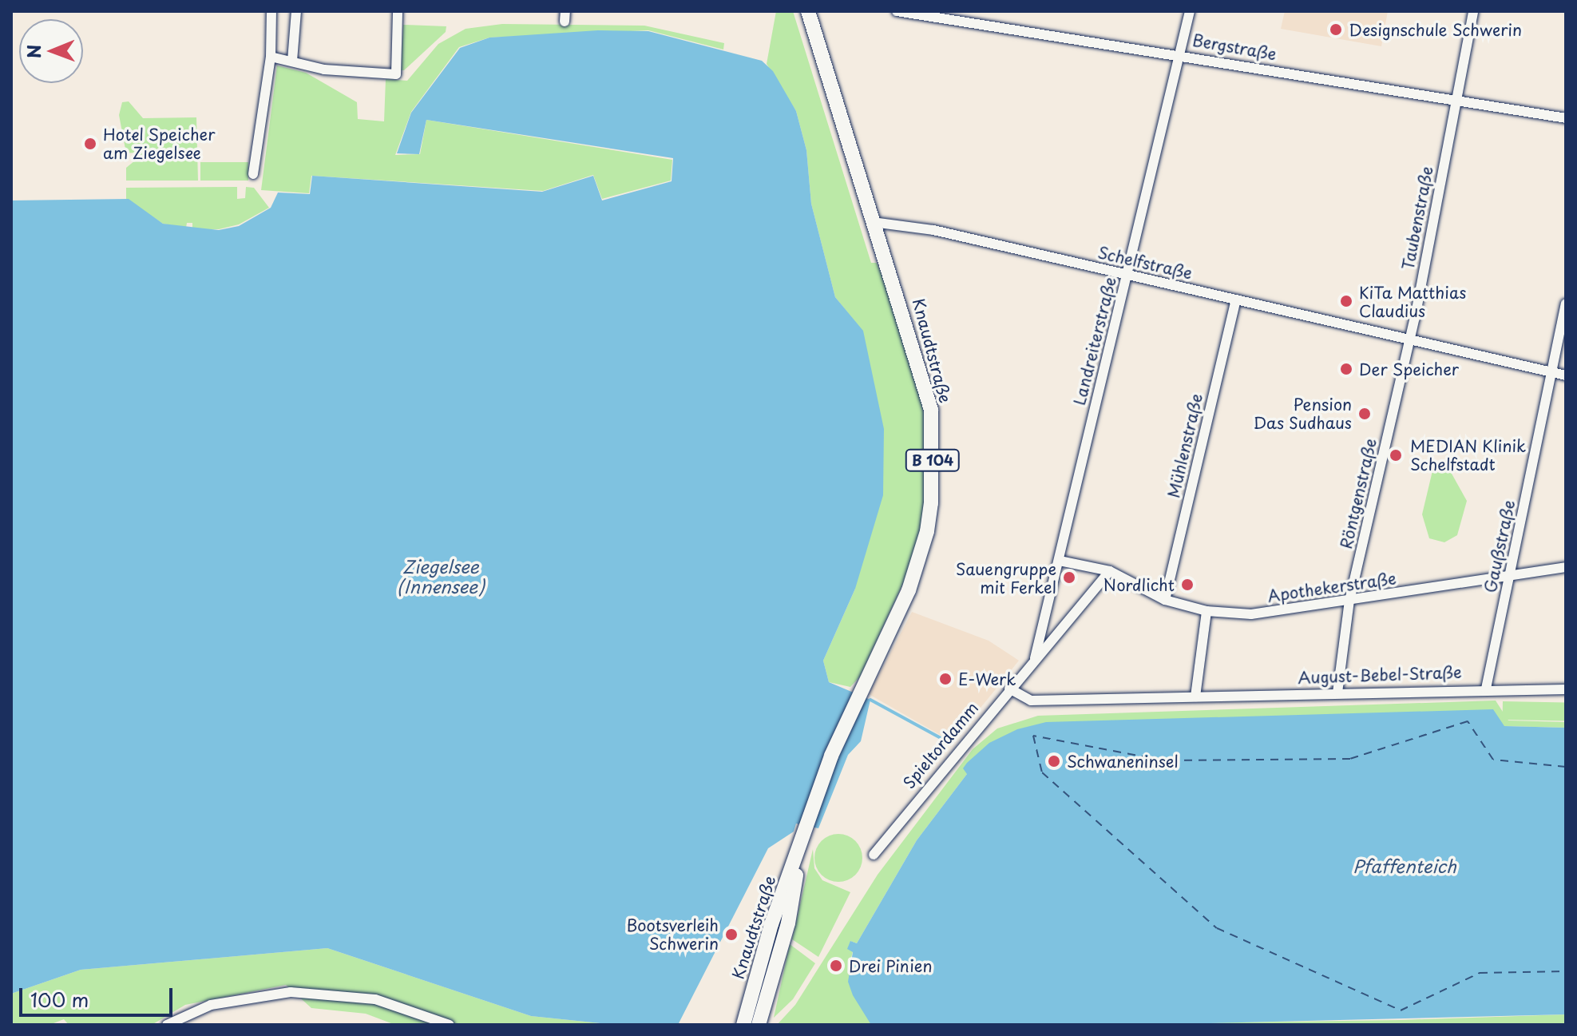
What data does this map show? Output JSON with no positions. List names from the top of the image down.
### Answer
{
  "streets": {
    "main road": ["Knaudtstraße", "B 104"],
    "street": [
      "Bergstraße",
      "Taubenstraße",
      "Schelfstraße",
      "Landreiterstraße",
      "Mühlenstraße",
      "Röntgenstraße",
      "Gaußstraße",
      "Apothekerstraße",
      "August-Bebel-Straße",
      "Spieltordamm"
    ]
  },
  "crossings": [
    ["Bergstraße", "Taubenstraße"],
    ["Bergstraße", "Landreiterstraße"],
    ["Taubenstraße", "Schelfstraße"],
    ["Taubenstraße", "Röntgenstraße"],
    ["Schelfstraße", "Landreiterstraße"],
    ["Schelfstraße", "Knaudtstraße"],
    ["Schelfstraße", "Mühlenstraße"],
    ["Schelfstraße", "Röntgenstraße"],
    ["Schelfstraße", "Gaußstraße"],
    ["Landreiterstraße", "Apothekerstraße"],
    ["Landreiterstraße", "Spieltordamm"],
    ["Mühlenstraße", "Apothekerstraße"],
    ["Röntgenstraße", "Apothekerstraße"],
    ["Röntgenstraße", "August-Bebel-Straße"],
    ["Gaußstraße", "Apothekerstraße"],
    ["Gaußstraße", "August-Bebel-Straße"],
    ["Apothekerstraße", "Spieltordamm"],
    ["August-Bebel-Straße", "Spieltordamm"]
  ],
  "water": ["Ziegelsee (Innensee)", "Pfaffenteich"],
  "places": [
    "Designschule Schwerin",
    "Hotel Speicher am Ziegelsee",
    "KiTa Matthias Claudius",
    "Der Speicher",
    "Pension Das Sudhaus",
    "MEDIAN Klinik Schelfstadt",
    "Sauengruppe mit Ferkel",
    "Nordlicht",
    "E-Werk",
    "Schwaneninsel",
    "Bootsverleih Schwerin",
    "Drei Pinien"
  ],
  "scale_bar": "100 m",
  "north": "left"
}
